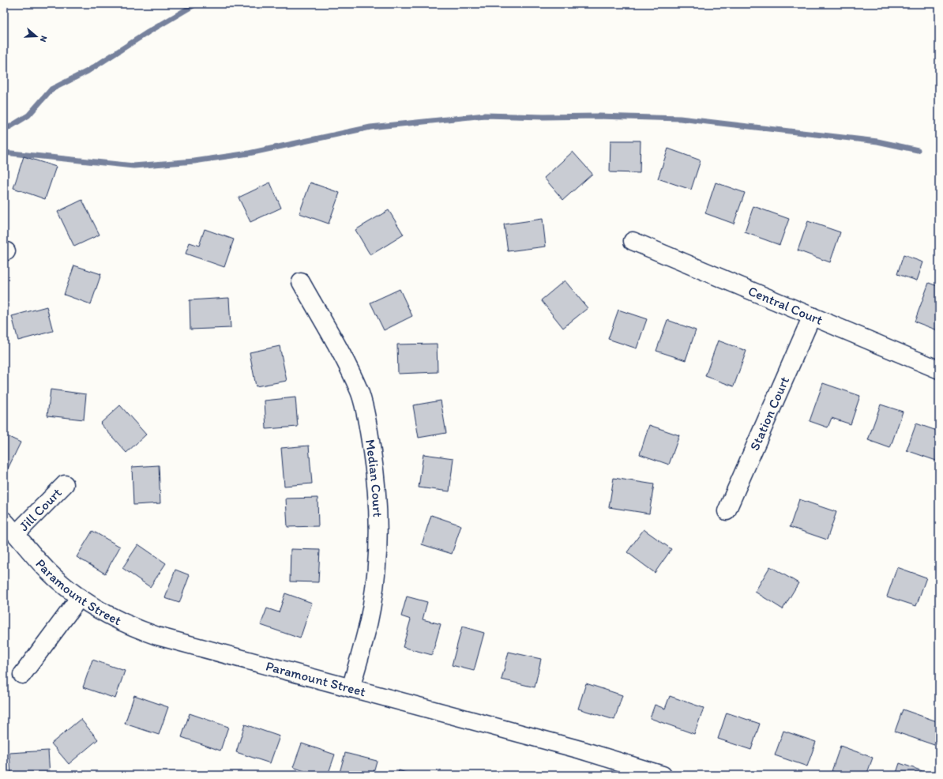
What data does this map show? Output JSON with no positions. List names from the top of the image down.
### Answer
{
  "streets": {
    "street": [
      "Central Court",
      "Station Court",
      "Median Court",
      "Jill Court",
      "Paramount Street"
    ]
  },
  "crossings": [
    ["Central Court", "Station Court"],
    ["Median Court", "Paramount Street"],
    ["Jill Court", "Paramount Street"]
  ],
  "north": "right"
}
